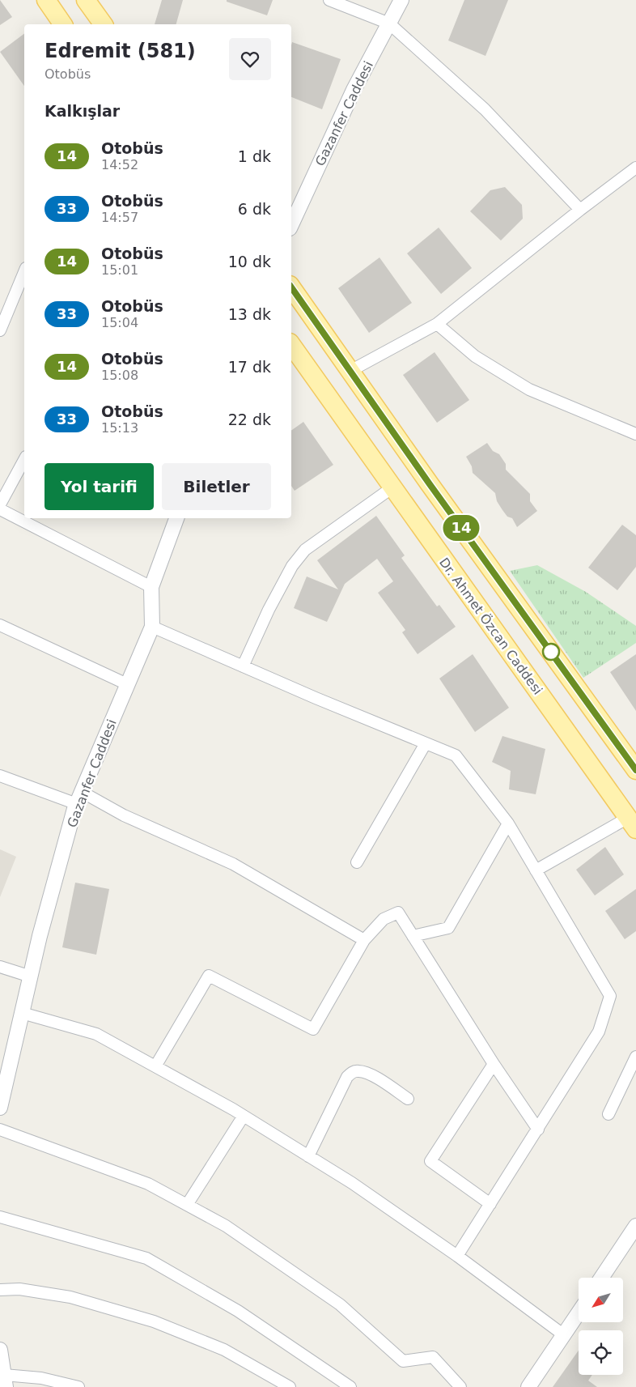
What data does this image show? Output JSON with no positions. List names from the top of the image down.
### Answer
{
  "streets": {
    "main road": ["Dr. Ahmet Özcan Caddesi"],
    "street": ["Gazanfer Caddesi"]
  },
  "lines": ["bus line 14"],
  "north": "bottom left",
  "page": {
    "on_map": "14",
    "heading": [
      ["Edremit (581)", "Otobüs"],
      "Kalkışlar"
    ],
    "list": [
      {
        "mark": "14",
        "name": "Otobüs",
        "note": "14:52",
        "value": "1 dk"
      },
      {
        "mark": "33",
        "name": "Otobüs",
        "note": "14:57",
        "value": "6 dk"
      },
      {
        "mark": "14",
        "name": "Otobüs",
        "note": "15:01",
        "value": "10 dk"
      },
      {
        "mark": "33",
        "name": "Otobüs",
        "note": "15:04",
        "value": "13 dk"
      },
      {
        "mark": "14",
        "name": "Otobüs",
        "note": "15:08",
        "value": "17 dk"
      },
      {
        "mark": "33",
        "name": "Otobüs",
        "note": "15:13",
        "value": "22 dk"
      }
    ],
    "buttons": ["Yol tarifi", "Biletler"]
  }
}
